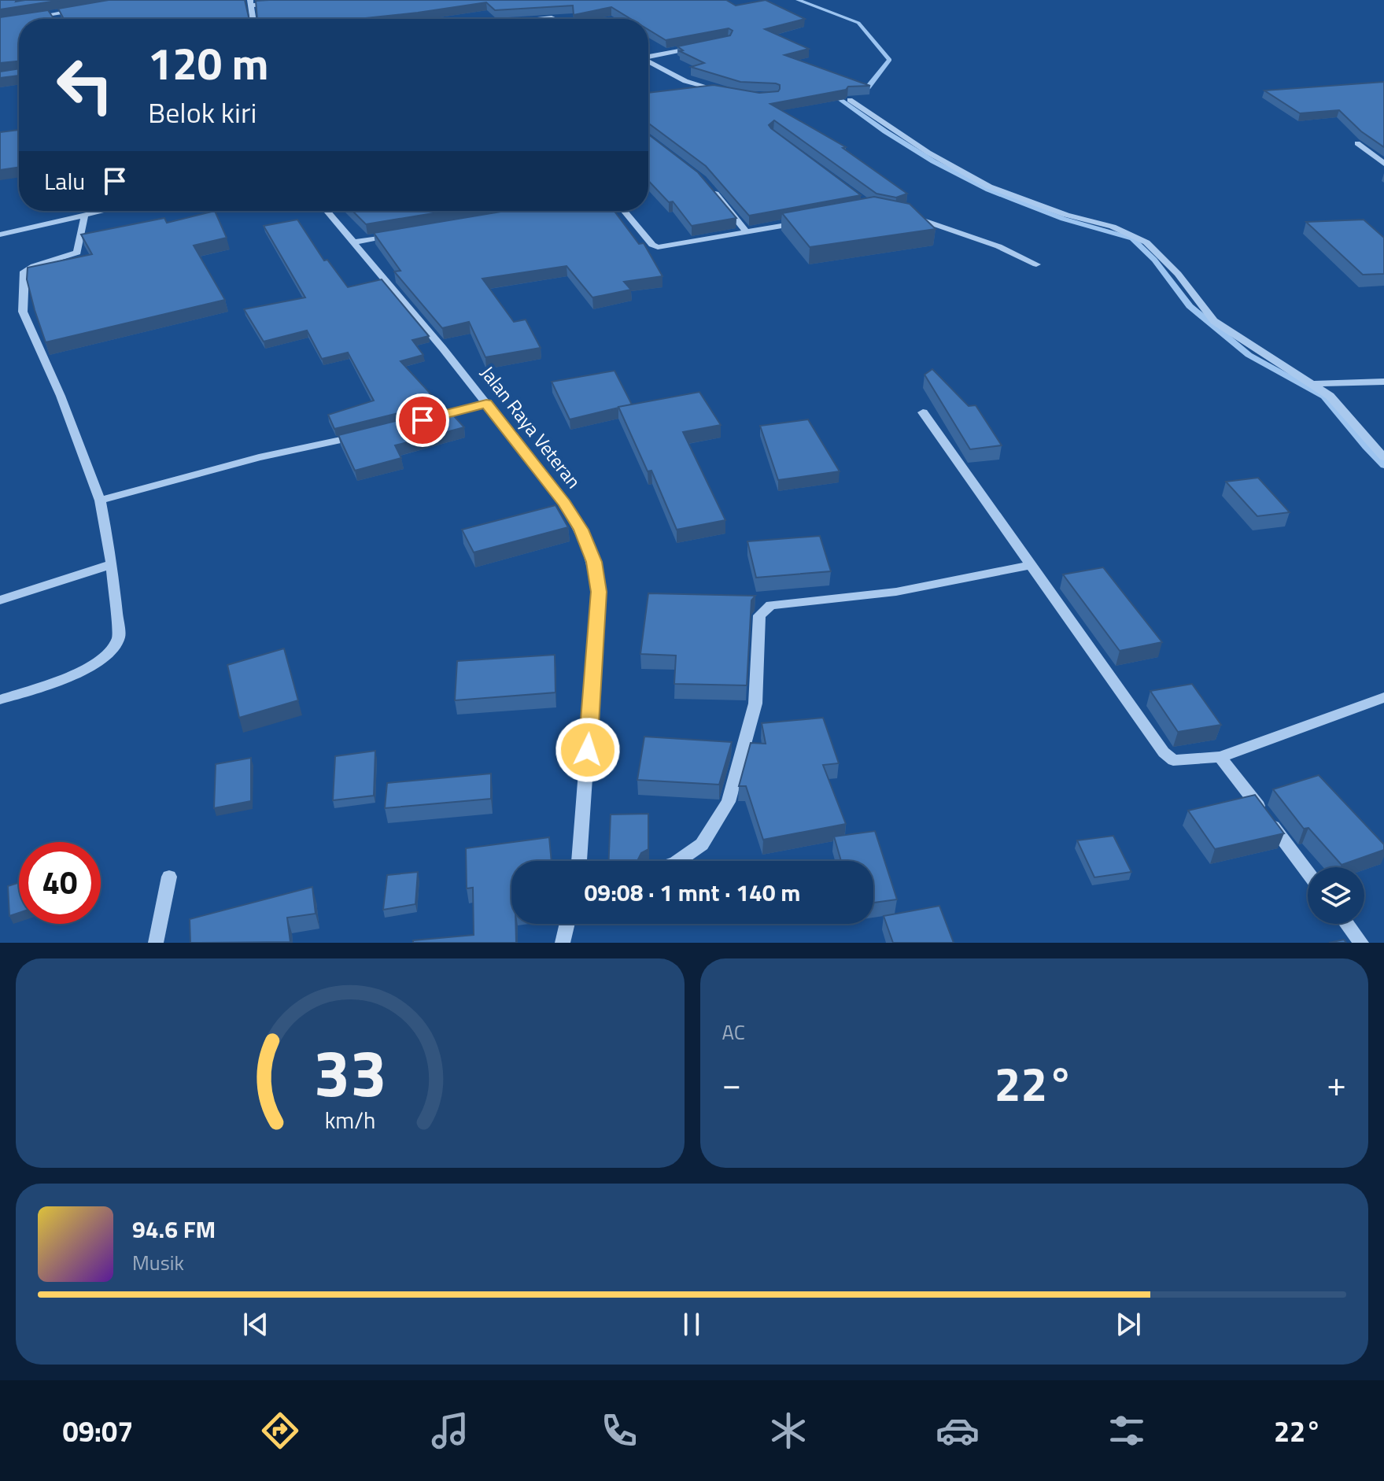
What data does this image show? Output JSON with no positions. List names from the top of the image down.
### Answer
{
  "streets": {
    "street": ["Jalan Raya Veteran"]
  },
  "page": {
    "turn": ["120 m", "Belok kiri"],
    "then": "Lalu",
    "limit": "40",
    "trip": "09:08 · 1 mnt · 140 m",
    "tile": "AC",
    "heat": ["−", "22°", "+"],
    "song": ["94.6 FM", "Musik"],
    "tabs": ["09:07", "22°"],
    "gauge": ["33", "km/h"]
  }
}
